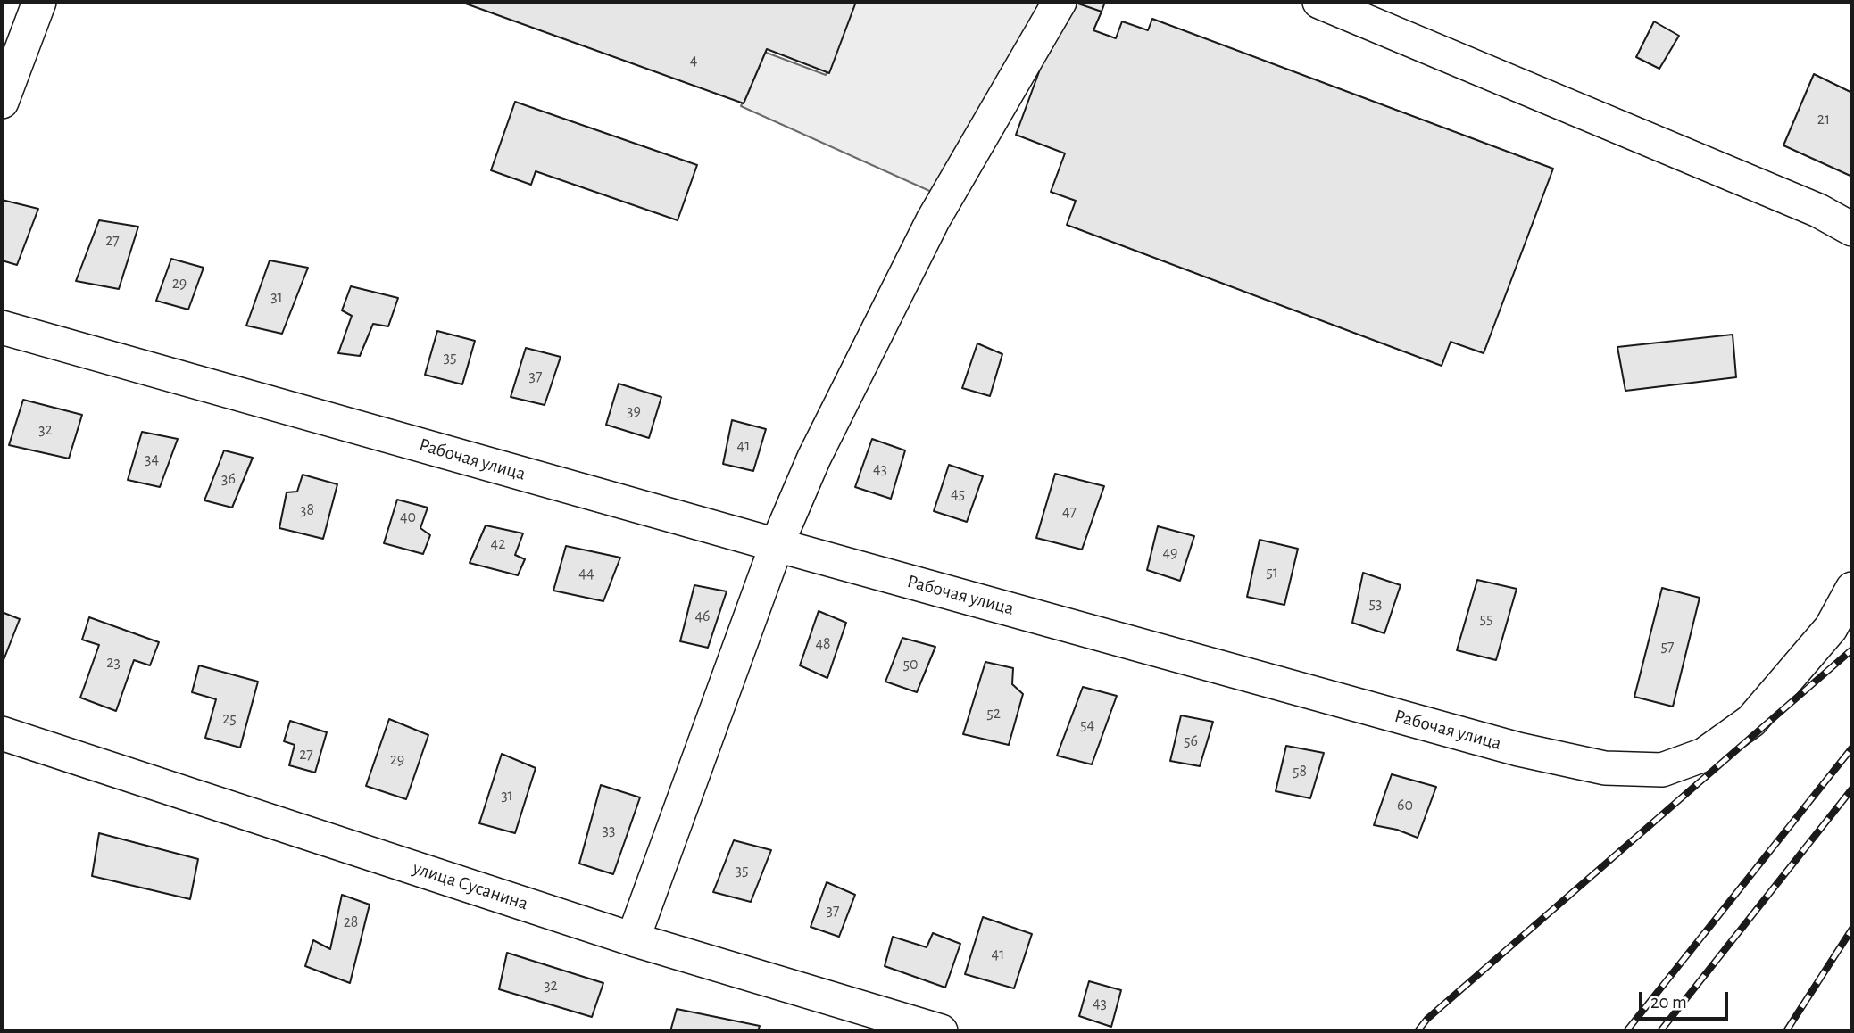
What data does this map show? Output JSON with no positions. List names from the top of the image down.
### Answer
{
  "streets": {
    "street": ["Рабочая улица", "улица Сусанина"]
  },
  "house_numbers": [
    "4",
    "21",
    "27",
    "29",
    "31",
    "35",
    "37",
    "39",
    "32",
    "41",
    "34",
    "43",
    "36",
    "45",
    "38",
    "47",
    "40",
    "42",
    "49",
    "51",
    "44",
    "53",
    "46",
    "55",
    "48",
    "57",
    "23",
    "50",
    "52",
    "25",
    "54",
    "56",
    "27",
    "29",
    "58",
    "31",
    "60",
    "33",
    "35",
    "37",
    "28",
    "41",
    "32",
    "43"
  ],
  "scale_bar": "20 m"
}
